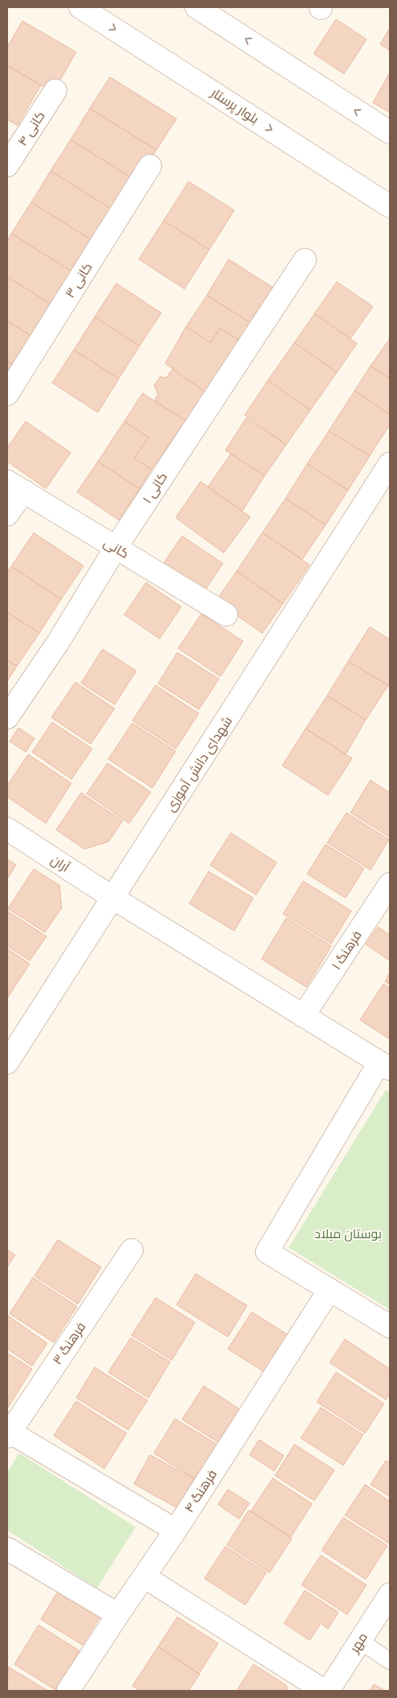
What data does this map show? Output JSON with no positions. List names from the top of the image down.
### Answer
{
  "streets": {
    "street": [
      "بلوار پرستار",
      "کانی ۴",
      "کانی ۳",
      "کانی ۱",
      "کانی",
      "شهدای دانش آموزی",
      "آران",
      "فرهنگ ۱",
      "فرهنگ ۳",
      "فرهنگ ۴",
      "مهر"
    ]
  },
  "crossings": [
    ["کانی ۱", "کانی"],
    ["شهدای دانش آموزی", "آران"],
    ["آران", "فرهنگ ۱"]
  ],
  "parks": ["بوستان میلاد"]
}
